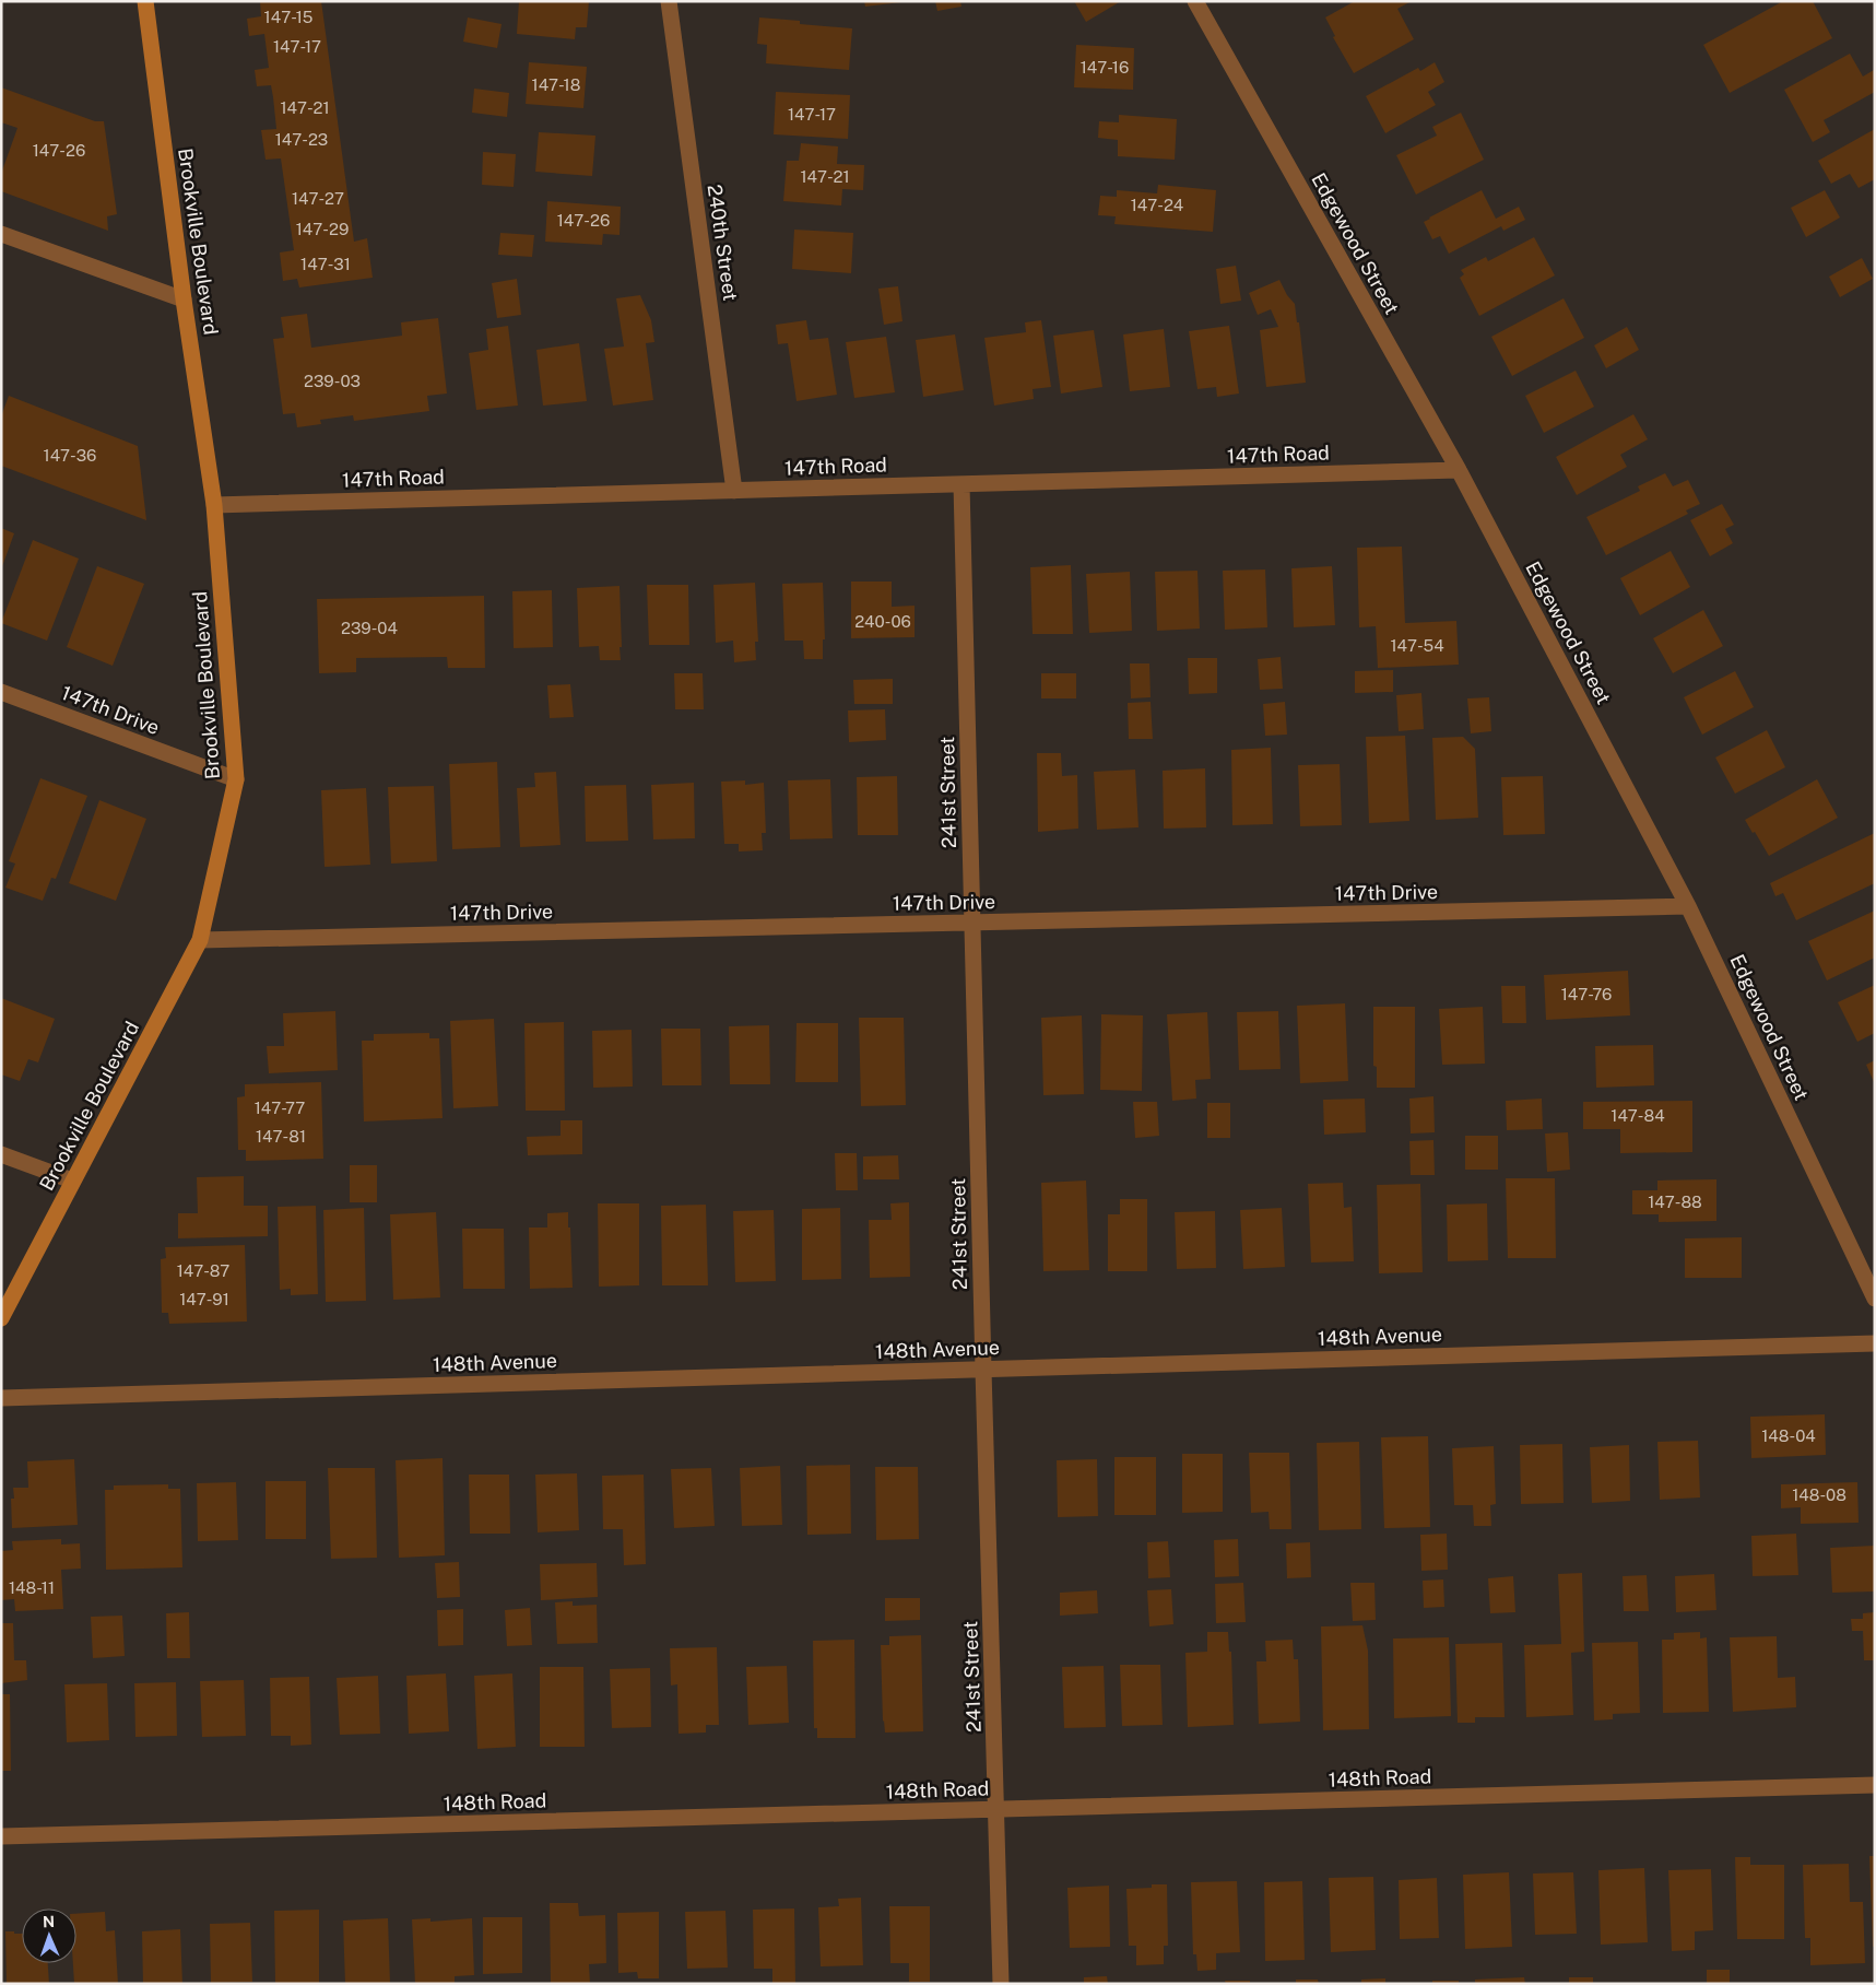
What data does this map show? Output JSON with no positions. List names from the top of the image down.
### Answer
{
  "streets": {
    "street": [
      "Brookville Boulevard",
      "240th Street",
      "Edgewood Street",
      "147th Road",
      "147th Drive",
      "241st Street",
      "148th Avenue",
      "148th Road"
    ]
  },
  "crossings": [
    ["Brookville Boulevard", "147th Road"],
    ["Brookville Boulevard", "147th Drive"],
    ["240th Street", "147th Road"],
    ["Edgewood Street", "147th Road"],
    ["Edgewood Street", "147th Drive"],
    ["147th Road", "241st Street"],
    ["147th Drive", "241st Street"],
    ["241st Street", "148th Avenue"],
    ["241st Street", "148th Road"]
  ],
  "house_numbers": [
    "147-15",
    "147-17",
    "147-16",
    "147-18",
    "147-21",
    "147-17",
    "147-23",
    "147-26",
    "147-21",
    "147-27",
    "147-24",
    "147-26",
    "147-29",
    "147-31",
    "239-03",
    "147-36",
    "240-06",
    "239-04",
    "147-54",
    "147-76",
    "147-77",
    "147-84",
    "147-81",
    "147-88",
    "147-87",
    "147-91",
    "148-04",
    "148-08",
    "148-11"
  ],
  "north": "top"
}
